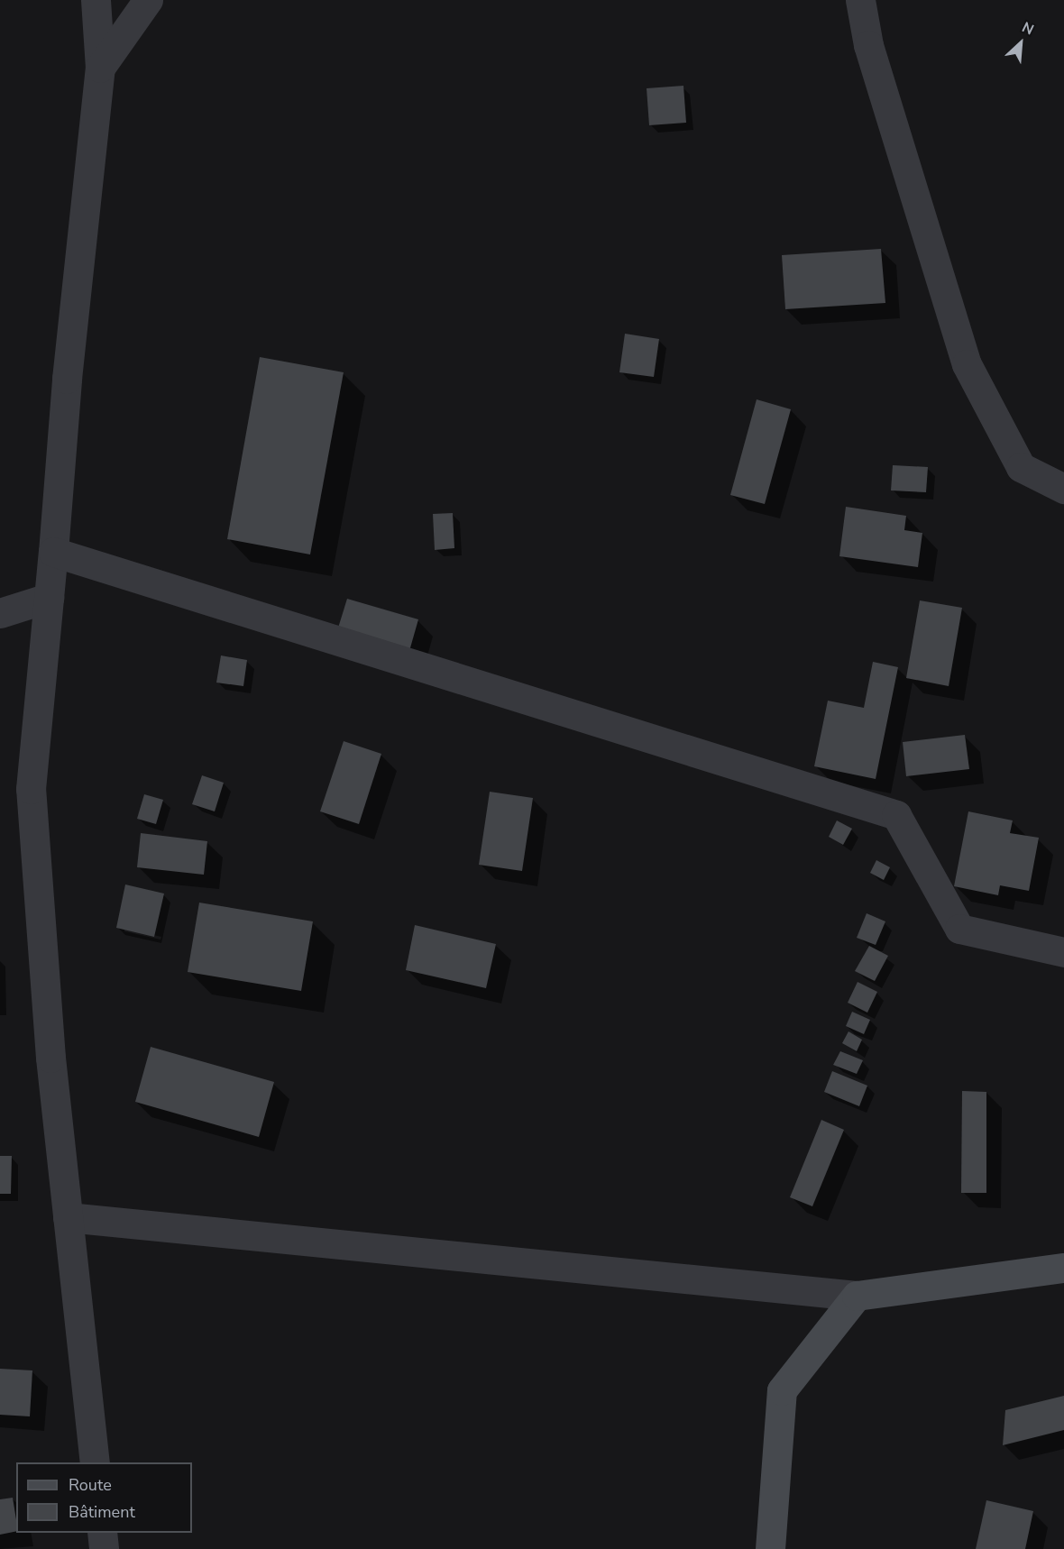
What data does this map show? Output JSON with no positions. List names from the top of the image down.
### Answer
{
  "legend": ["Route", "Bâtiment"],
  "north": "top right"
}
